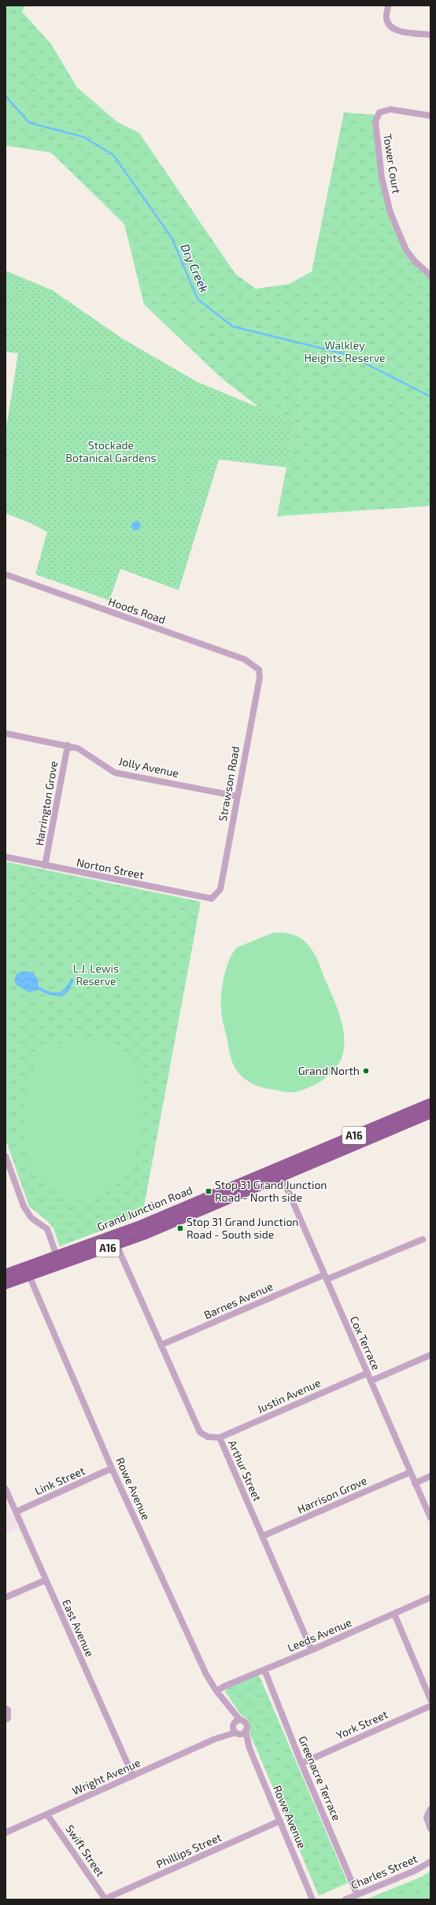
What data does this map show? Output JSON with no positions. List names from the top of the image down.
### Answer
{
  "streets": {
    "highway": ["A16", "Grand Junction Road"],
    "street": [
      "Tower Court",
      "Hoods Road",
      "Jolly Avenue",
      "Strawson Road",
      "Harrington Grove",
      "Norton Street",
      "Barnes Avenue",
      "Cox Terrace",
      "Justin Avenue",
      "Arthur Street",
      "Link Street",
      "Rowe Avenue",
      "Harrison Grove",
      "East Avenue",
      "Leeds Avenue",
      "York Street",
      "Wright Avenue",
      "Greenacre Terrace",
      "Swift Street",
      "Phillips Street",
      "Charles Street"
    ]
  },
  "crossings": [
    ["Hoods Road", "Strawson Road"],
    ["Jolly Avenue", "Strawson Road"],
    ["Jolly Avenue", "Harrington Grove"],
    ["Strawson Road", "Norton Street"],
    ["Harrington Grove", "Norton Street"],
    ["Grand Junction Road", "Cox Terrace"],
    ["Grand Junction Road", "Arthur Street"],
    ["Grand Junction Road", "Rowe Avenue"],
    ["Barnes Avenue", "Cox Terrace"],
    ["Barnes Avenue", "Arthur Street"],
    ["Cox Terrace", "Justin Avenue"],
    ["Cox Terrace", "Harrison Grove"],
    ["Justin Avenue", "Arthur Street"],
    ["Arthur Street", "Harrison Grove"],
    ["Arthur Street", "Leeds Avenue"],
    ["Link Street", "Rowe Avenue"],
    ["Link Street", "East Avenue"],
    ["Rowe Avenue", "Leeds Avenue"],
    ["Rowe Avenue", "Wright Avenue"],
    ["Rowe Avenue", "Phillips Street"],
    ["East Avenue", "Wright Avenue"],
    ["Leeds Avenue", "Greenacre Terrace"],
    ["York Street", "Greenacre Terrace"],
    ["Wright Avenue", "Swift Street"],
    ["Greenacre Terrace", "Charles Street"],
    ["Swift Street", "Phillips Street"]
  ],
  "water": ["Dry Creek"],
  "parks": ["Walkley Heights Reserve", "Stockade Botanical Gardens", "L.J. Lewis Reserve"],
  "places": {
    "other": ["Grand North"],
    "transit": ["Stop 31 Grand Junction Road - North side", "Stop 31 Grand Junction Road - South side"]
  }
}
